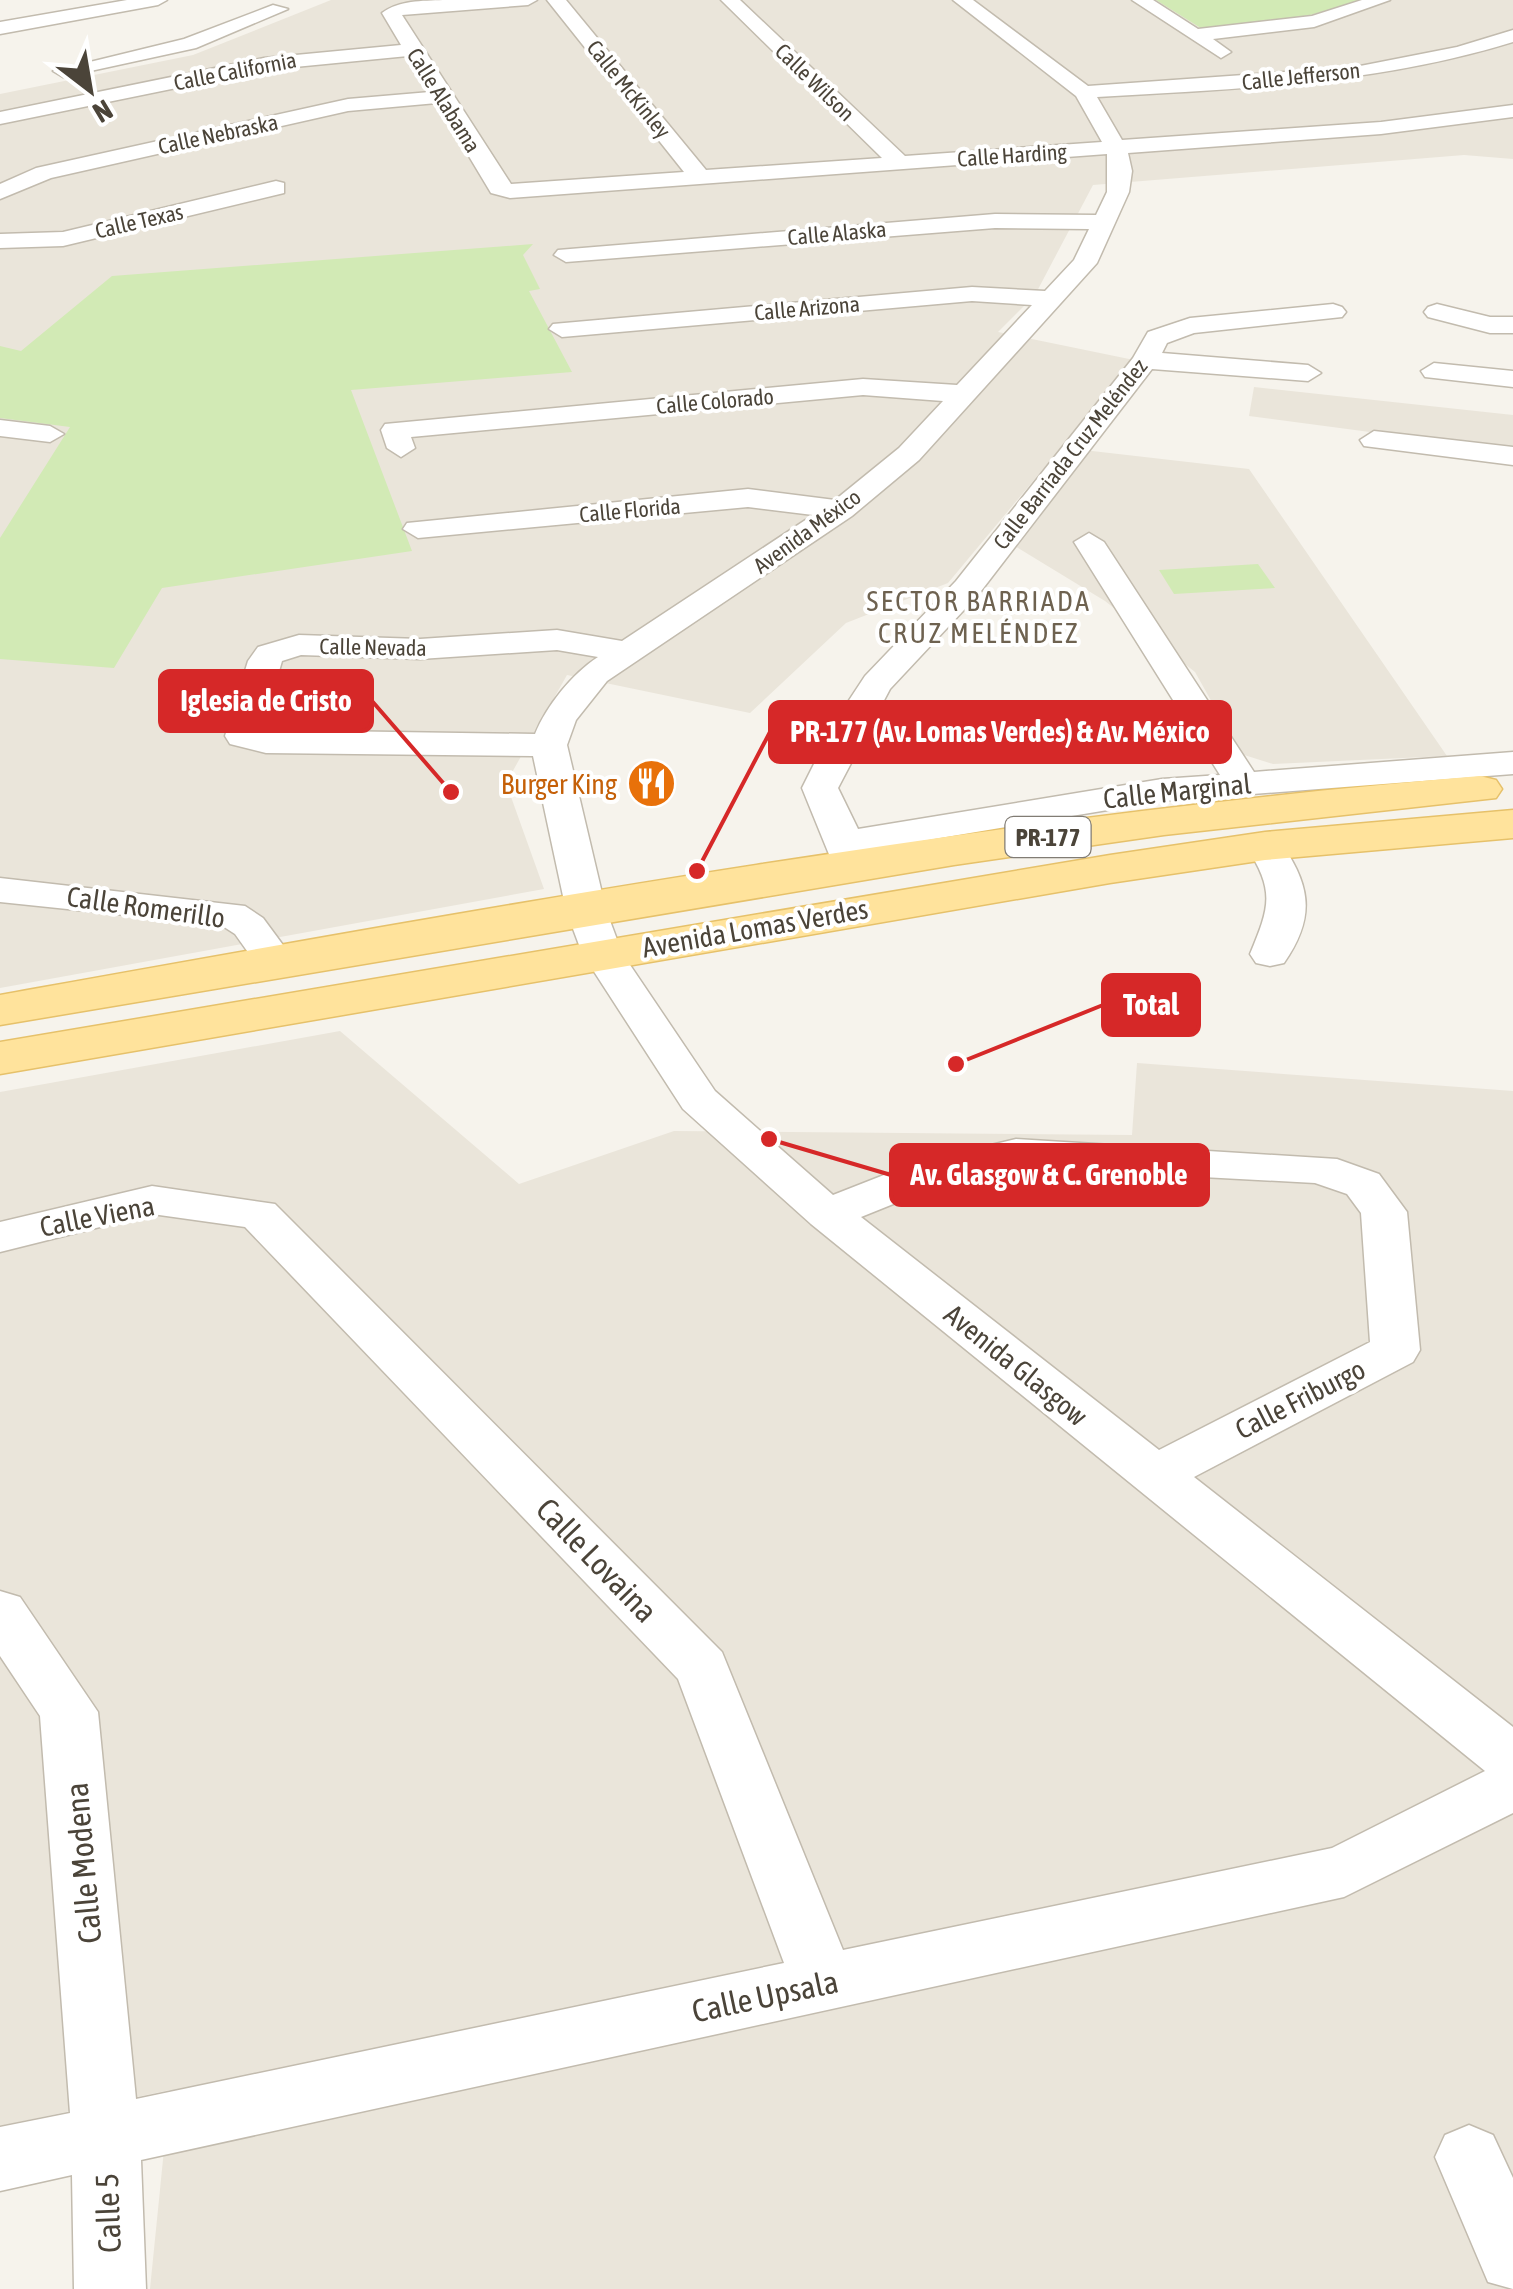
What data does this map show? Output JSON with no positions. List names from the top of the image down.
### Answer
{
  "streets": {
    "main road": ["PR-177", "Avenida Lomas Verdes"],
    "street": [
      "Calle California",
      "Calle Jefferson",
      "Calle Wilson",
      "Calle McKinley",
      "Calle Alabama",
      "Calle Nebraska",
      "Calle Harding",
      "Calle Texas",
      "Calle Alaska",
      "Calle Arizona",
      "Calle Colorado",
      "Calle Barriada Cruz Meléndez",
      "Calle Florida",
      "Avenida México",
      "Calle Nevada",
      "Calle Marginal",
      "Calle Romerillo",
      "Calle Viena",
      "Avenida Glasgow",
      "Calle Friburgo",
      "Calle Lovaina",
      "Calle Modena",
      "Calle Upsala",
      "Calle 5"
    ]
  },
  "crossings": [
    ["Calle California", "Calle Alabama"],
    ["Calle Wilson", "Calle Harding"],
    ["Calle McKinley", "Calle Harding"],
    ["Calle Alabama", "Calle Nebraska"],
    ["Calle Alabama", "Calle Harding"],
    ["Calle Harding", "Avenida México"],
    ["Calle Alaska", "Avenida México"],
    ["Calle Arizona", "Avenida México"],
    ["Calle Colorado", "Avenida México"],
    ["Calle Barriada Cruz Meléndez", "Calle Marginal"],
    ["Calle Barriada Cruz Meléndez", "Avenida Lomas Verdes"],
    ["Calle Florida", "Avenida México"],
    ["Avenida México", "Calle Nevada"],
    ["Calle Marginal", "Avenida Lomas Verdes"],
    ["Calle Romerillo", "Avenida Lomas Verdes"],
    ["Avenida Lomas Verdes", "Avenida Glasgow"],
    ["Calle Viena", "Calle Lovaina"],
    ["Avenida Glasgow", "Calle Friburgo"],
    ["Calle Lovaina", "Calle Upsala"],
    ["Calle Modena", "Calle Upsala"],
    ["Calle Modena", "Calle 5"],
    ["Calle Upsala", "Calle 5"]
  ],
  "districts": ["SECTOR BARRIADA CRUZ MELÉNDEZ"],
  "places": {
    "restaurant": ["Burger King"],
    "other": [
      "Iglesia de Cristo",
      "PR-177 (Av. Lomas Verdes) & Av. México",
      "Total",
      "Av. Glasgow & C. Grenoble"
    ]
  },
  "north": "bottom right"
}
